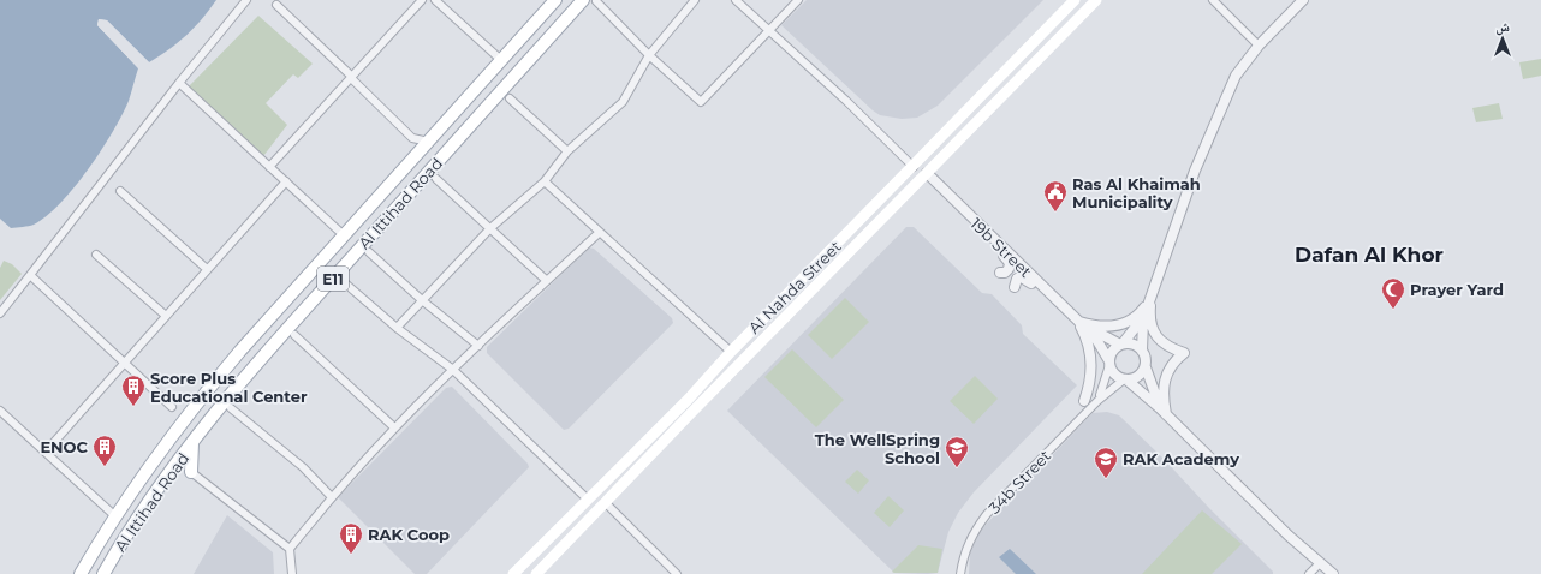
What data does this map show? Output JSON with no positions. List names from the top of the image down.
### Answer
{
  "streets": {
    "main road": ["Al Ittihad Road", "E11", "Al Nahda Street"],
    "street": ["19b Street", "34b Street"]
  },
  "crossings": [
    ["19b Street", "Al Nahda Street"],
    ["19b Street", "34b Street"]
  ],
  "districts": ["Dafan Al Khor"],
  "places": {
    "public building": ["Ras Al Khaimah Municipality"],
    "mosque": ["Prayer Yard"],
    "building": ["Score Plus Educational Center", "ENOC", "RAK Coop"],
    "school or university": ["The WellSpring School", "RAK Academy"]
  },
  "north": "top"
}
